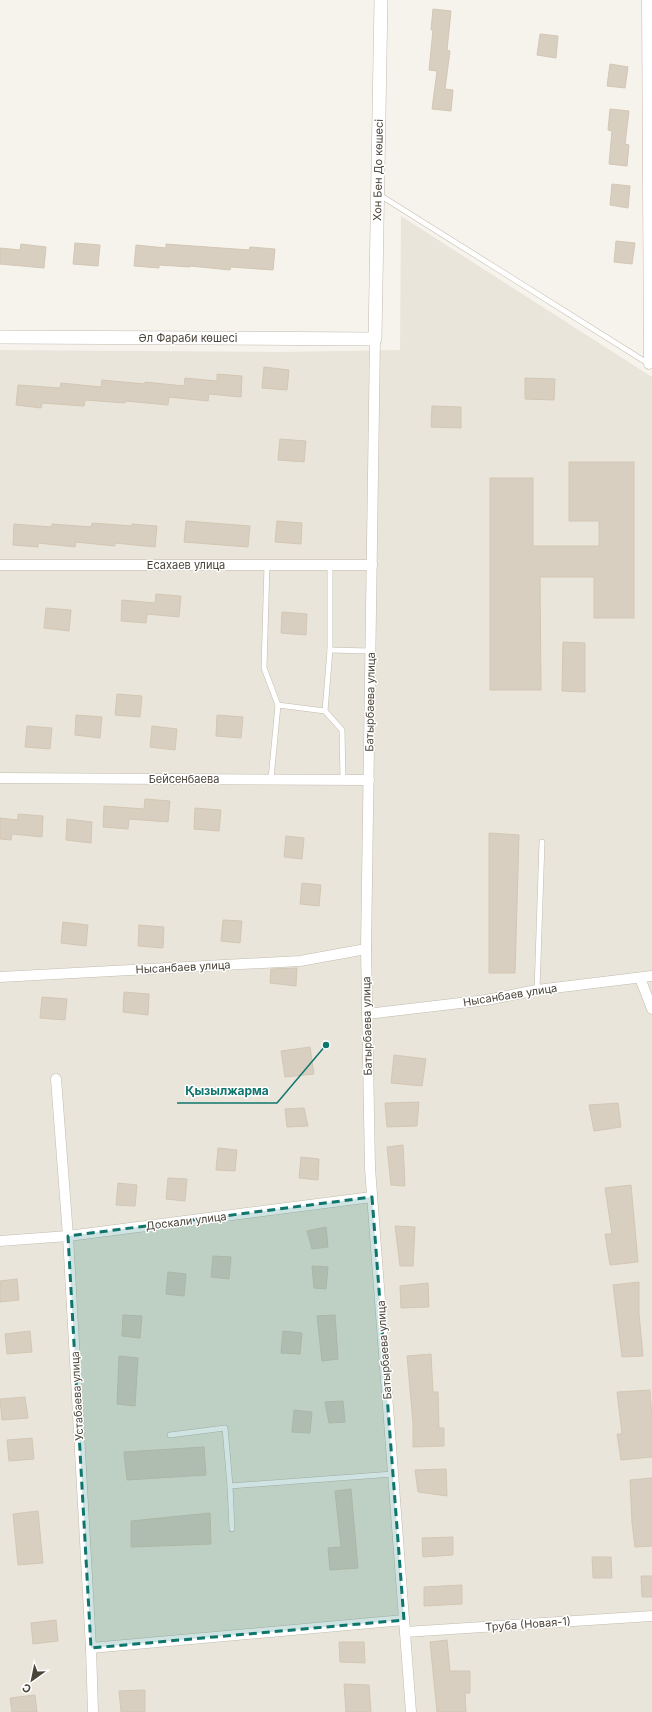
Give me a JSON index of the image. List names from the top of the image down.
{
  "streets": {
    "street": [
      "Хон Бен До көшесі",
      "Әл Фараби көшесі",
      "Есахаев улица",
      "Батырбаева улица",
      "Бейсенбаева",
      "Нысанбаев улица",
      "Доскали улица",
      "Устабаева улица",
      "Труба (Новая-1)"
    ]
  },
  "crossings": [
    ["Хон Бен До көшесі", "Әл Фараби көшесі"],
    ["Хон Бен До көшесі", "Батырбаева улица"],
    ["Әл Фараби көшесі", "Батырбаева улица"],
    ["Есахаев улица", "Батырбаева улица"],
    ["Батырбаева улица", "Бейсенбаева"],
    ["Батырбаева улица", "Нысанбаев улица"],
    ["Батырбаева улица", "Доскали улица"],
    ["Батырбаева улица", "Труба (Новая-1)"],
    ["Доскали улица", "Устабаева улица"]
  ],
  "places": ["Қызылжарма"],
  "north": "bottom left"
}
